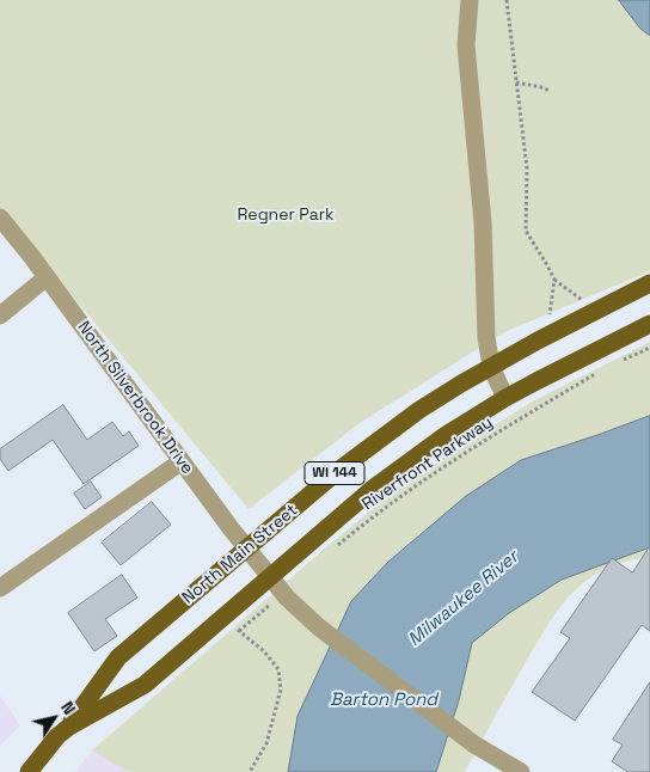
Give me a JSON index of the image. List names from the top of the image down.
{
  "streets": {
    "main road": ["WI 144", "North Main Street"],
    "street": ["North Silverbrook Drive"],
    "path": ["Riverfront Parkway"]
  },
  "crossings": [
    ["North Silverbrook Drive", "North Main Street"]
  ],
  "water": ["Milwaukee River", "Barton Pond"],
  "parks": ["Regner Park"],
  "north": "top right"
}
